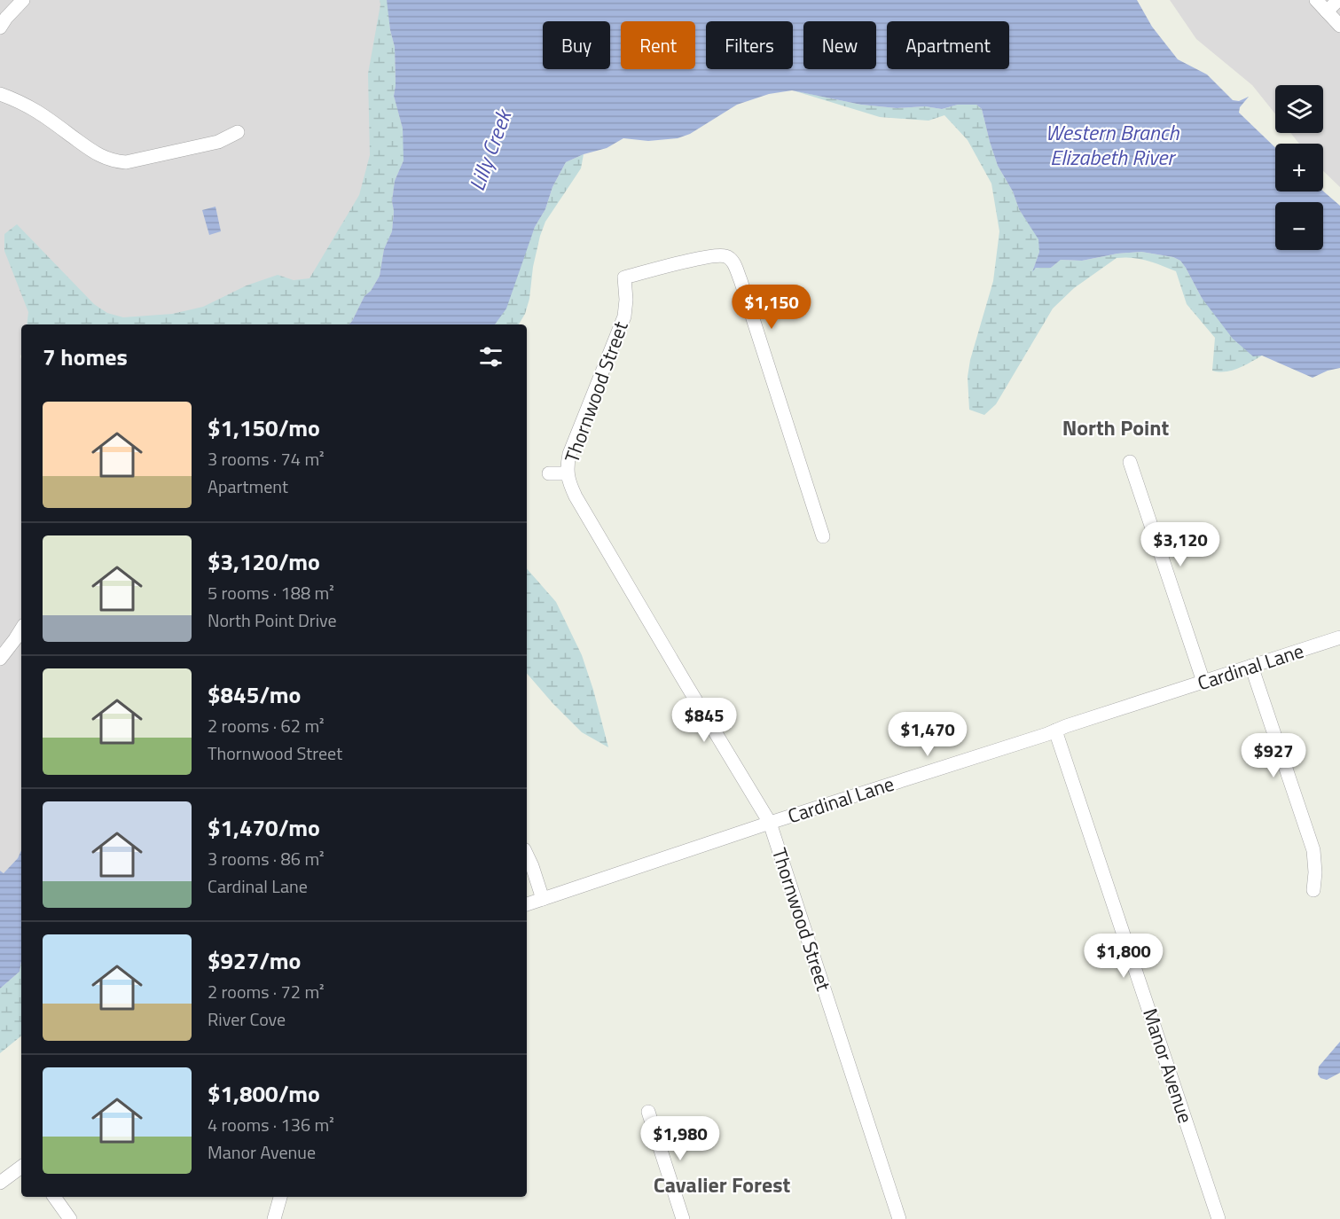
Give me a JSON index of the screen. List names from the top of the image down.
{
  "streets": {
    "street": ["Thornwood Street", "Cardinal Lane", "Manor Avenue"]
  },
  "crossings": [
    ["Thornwood Street", "Cardinal Lane"],
    ["Cardinal Lane", "Manor Avenue"]
  ],
  "districts": ["North Point", "Cavalier Forest"],
  "water": ["Western Branch Elizabeth River", "Lilly Creek"],
  "page": {
    "chip": [
      "Buy",
      "Rent",
      "Filters",
      "New",
      "Apartment"
    ],
    "map_buttons": ["+", "−"],
    "price": [
      "$1,150",
      "$3,120",
      "$845",
      "$1,470",
      "$927",
      "$1,800",
      "$1,980"
    ],
    "heading": "7 homes",
    "list": [
      {
        "name": "$1,150/mo",
        "note": "3 rooms · 74 m² · Apartment"
      },
      {
        "name": "$3,120/mo",
        "note": "5 rooms · 188 m² · North Point Drive"
      },
      {
        "name": "$845/mo",
        "note": "2 rooms · 62 m² · Thornwood Street"
      },
      {
        "name": "$1,470/mo",
        "note": "3 rooms · 86 m² · Cardinal Lane"
      },
      {
        "name": "$927/mo",
        "note": "2 rooms · 72 m² · River Cove"
      },
      {
        "name": "$1,800/mo",
        "note": "4 rooms · 136 m² · Manor Avenue"
      }
    ]
  }
}
